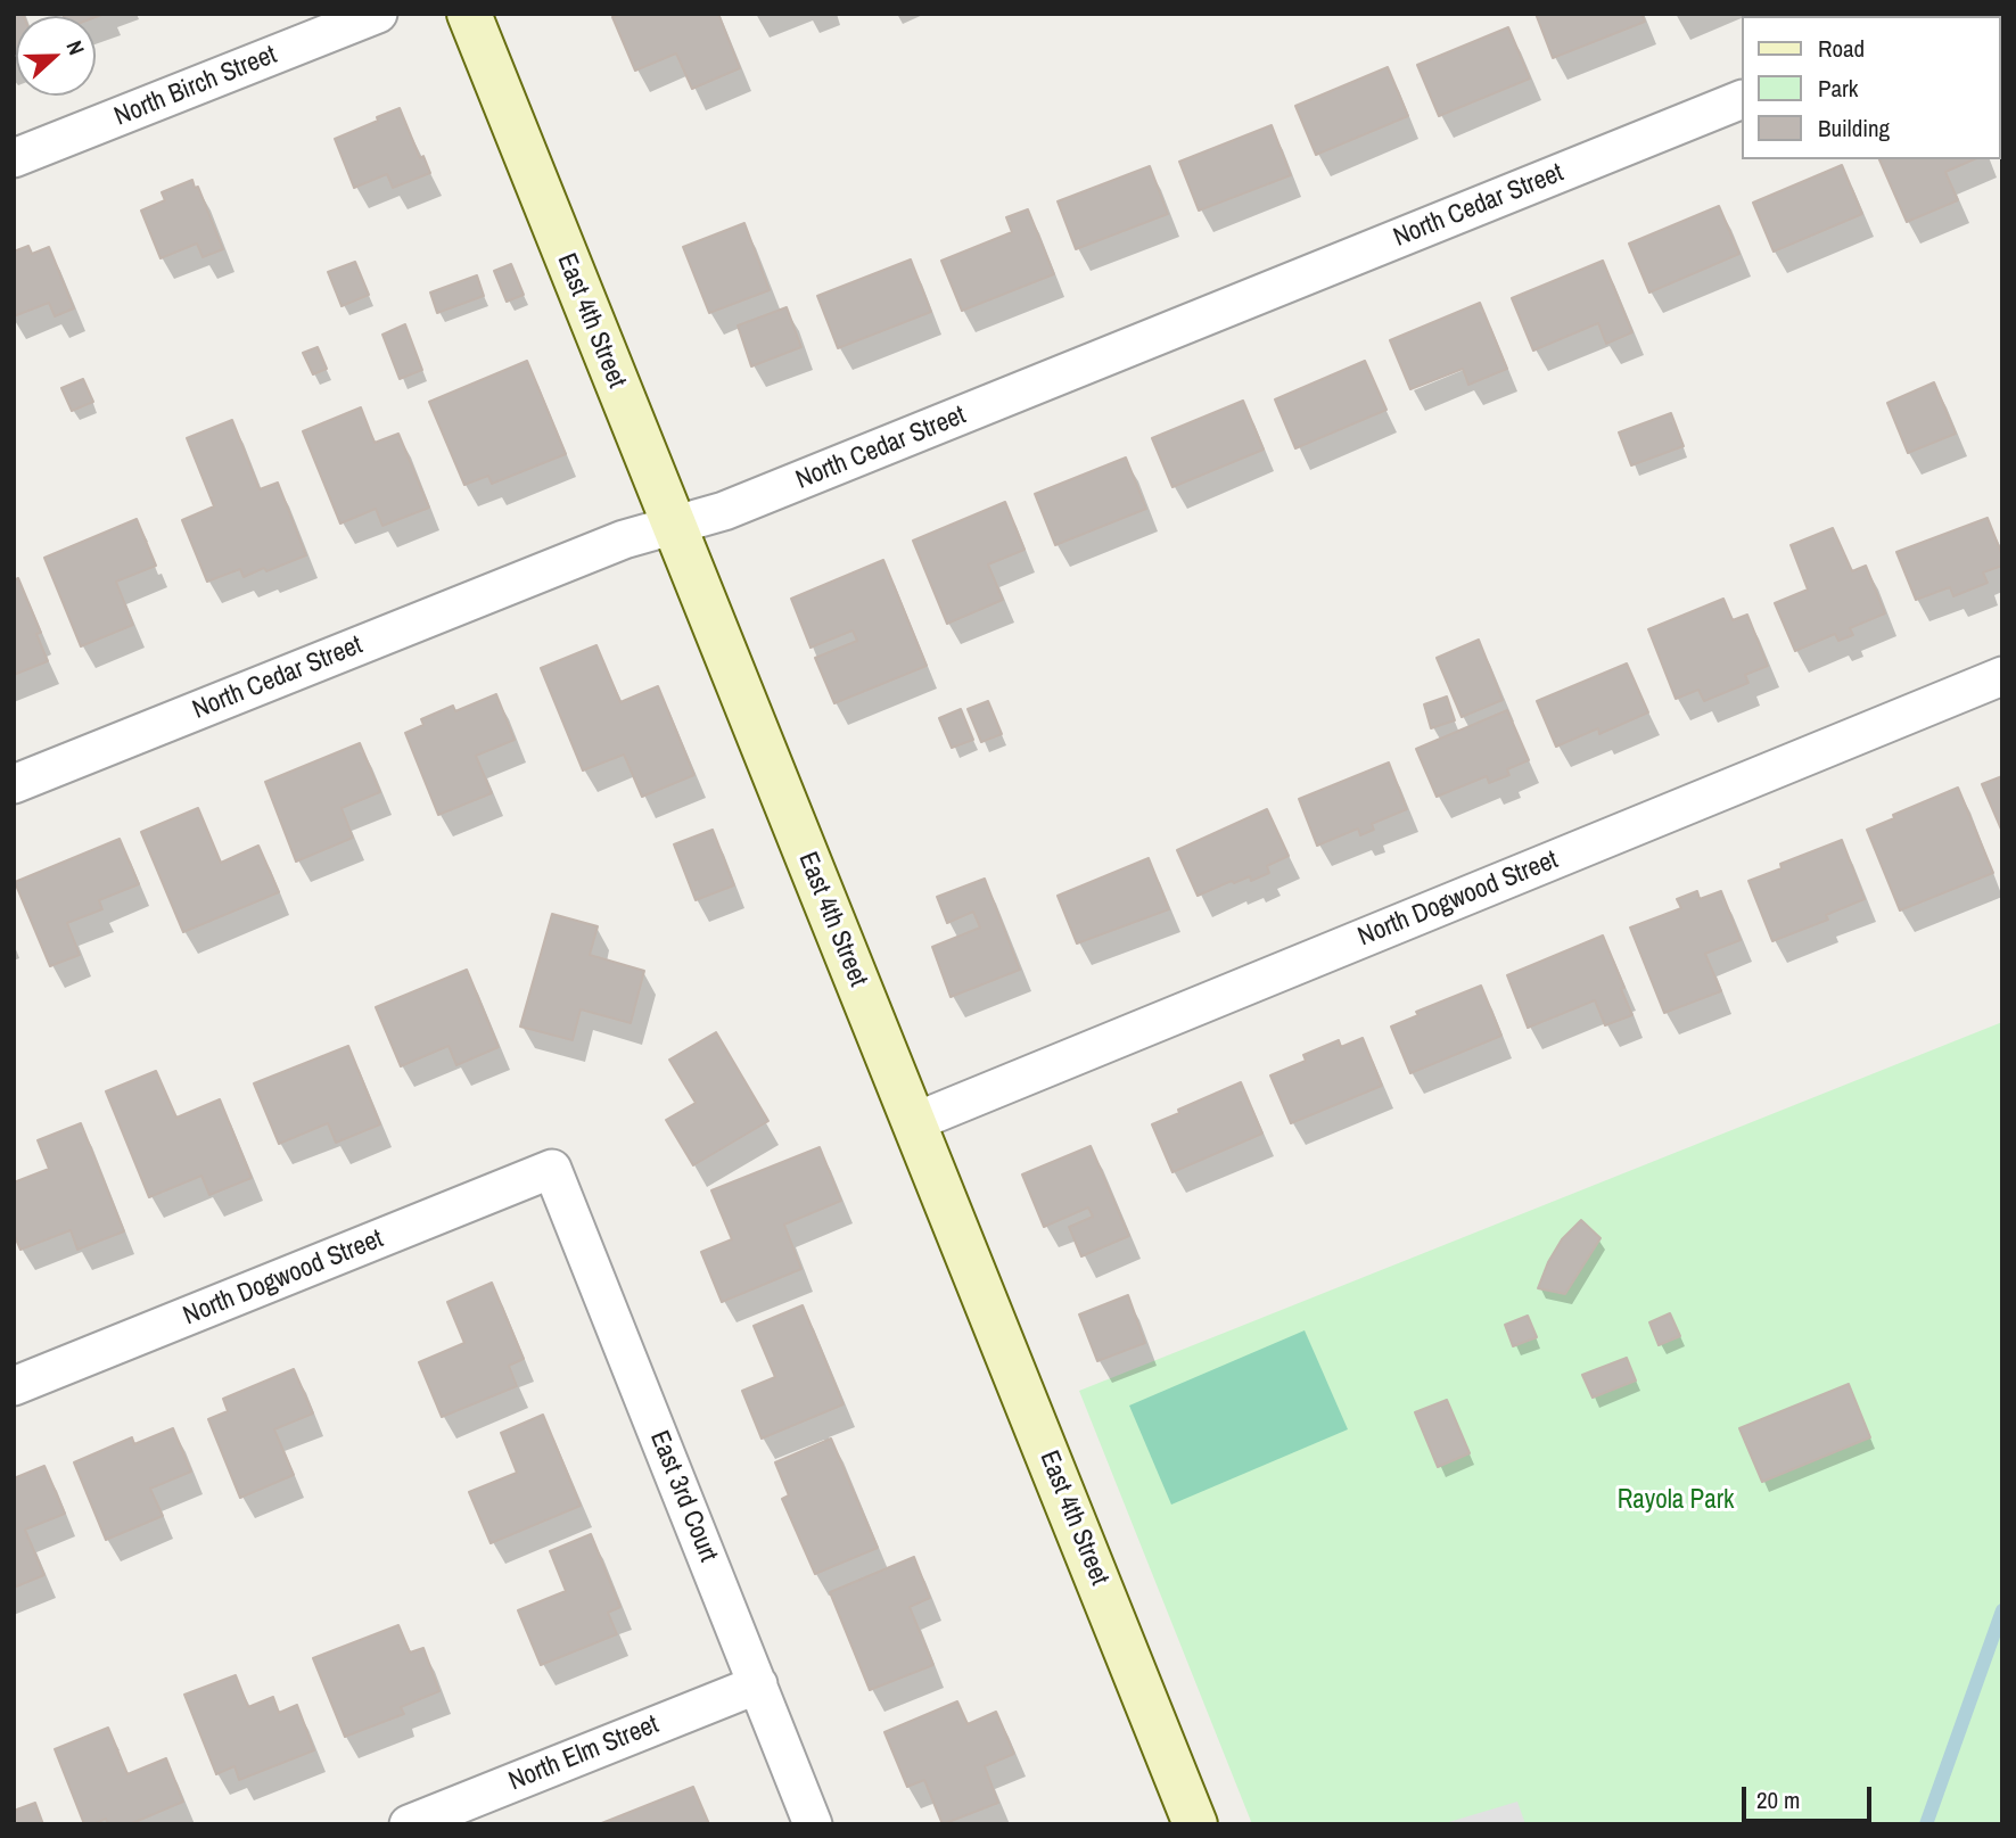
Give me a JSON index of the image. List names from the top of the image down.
{
  "streets": {
    "street": [
      "North Birch Street",
      "North Cedar Street",
      "East 4th Street",
      "North Dogwood Street",
      "East 3rd Court",
      "North Elm Street"
    ]
  },
  "crossings": [
    ["North Cedar Street", "East 4th Street"],
    ["East 4th Street", "North Dogwood Street"],
    ["North Dogwood Street", "East 3rd Court"],
    ["East 3rd Court", "North Elm Street"]
  ],
  "parks": ["Rayola Park"],
  "legend": ["Road", "Park", "Building"],
  "scale_bar": "20 m",
  "north": "right"
}
